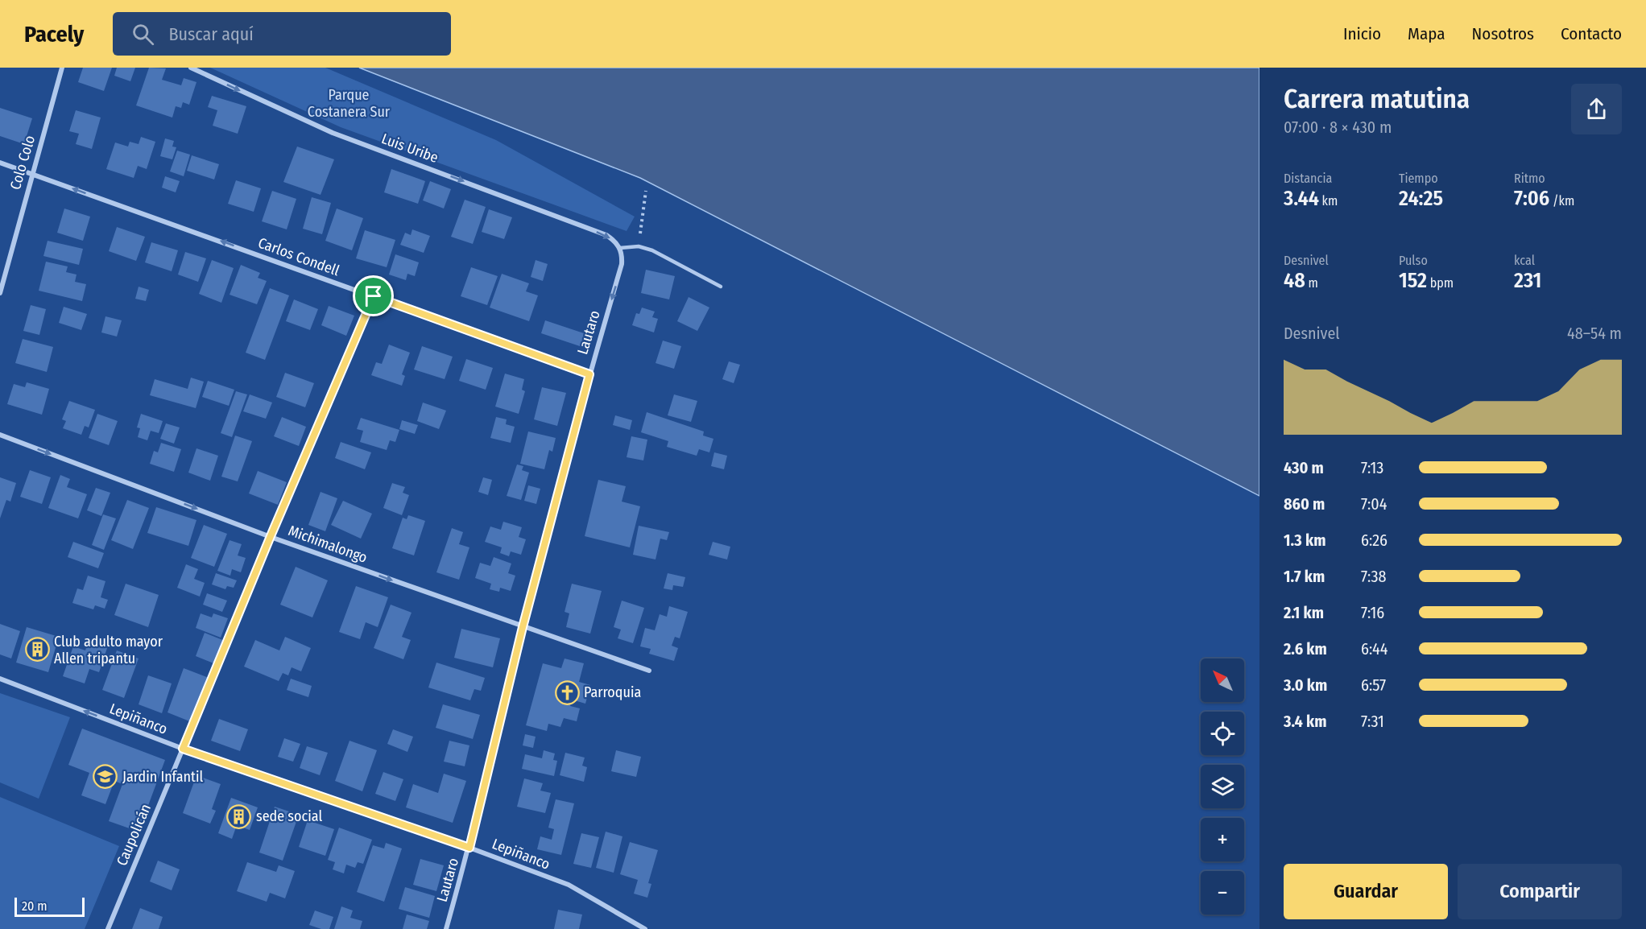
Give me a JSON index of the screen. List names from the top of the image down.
{
  "streets": {
    "street": [
      "Luis Uribe",
      "Colo Colo",
      "Carlos Condell",
      "Lautaro",
      "Michimalongo",
      "Lepiñanco",
      "Caupolicán"
    ]
  },
  "crossings": [
    ["Luis Uribe", "Lautaro"],
    ["Colo Colo", "Carlos Condell"],
    ["Carlos Condell", "Lautaro"],
    ["Carlos Condell", "Caupolicán"],
    ["Lautaro", "Michimalongo"],
    ["Lautaro", "Lepiñanco"],
    ["Michimalongo", "Caupolicán"],
    ["Lepiñanco", "Caupolicán"]
  ],
  "one_way": ["Luis Uribe", "Carlos Condell", "Michimalongo"],
  "parks": ["Parque Costanera Sur"],
  "places": {
    "building": ["Club adulto mayor Allen tripantu", "sede social"],
    "church": ["Parroquia"],
    "school or university": ["Jardin Infantil"]
  },
  "scale_bar": "20 m",
  "north": "top left",
  "page": {
    "header": "Pacely",
    "search": "Buscar aquí",
    "nav": [
      "Inicio",
      "Mapa",
      "Nosotros",
      "Contacto"
    ],
    "heading": ["Carrera matutina", "07:00 · 8 × 430 m"],
    "stats": [
      ["Distancia", "3.44 km"],
      ["Tiempo", "24:25"],
      ["Ritmo", "7:06 /km"],
      ["Desnivel", "48 m"],
      ["Pulso", "152 bpm"],
      ["kcal", "231"]
    ],
    "chart": ["Desnivel", "48–54 m"],
    "list": [
      {
        "name": "430 m",
        "note": "7:13"
      },
      {
        "name": "860 m",
        "note": "7:04"
      },
      {
        "name": "1.3 km",
        "note": "6:26"
      },
      {
        "name": "1.7 km",
        "note": "7:38"
      },
      {
        "name": "2.1 km",
        "note": "7:16"
      },
      {
        "name": "2.6 km",
        "note": "6:44"
      },
      {
        "name": "3.0 km",
        "note": "6:57"
      },
      {
        "name": "3.4 km",
        "note": "7:31"
      }
    ],
    "map_buttons": ["+", "−"],
    "buttons": ["Guardar", "Compartir"],
    "scale": "20 m"
  }
}
